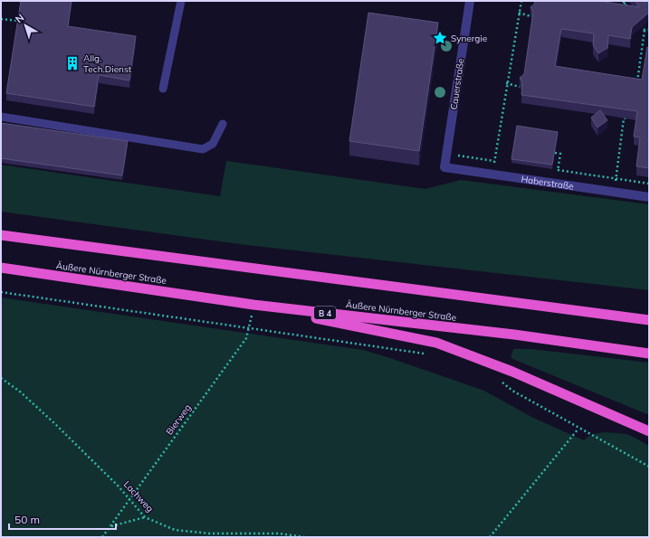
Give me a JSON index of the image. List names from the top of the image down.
{
  "streets": {
    "highway": ["Äußere Nürnberger Straße", "B 4"],
    "street": ["Cauerstraße", "Haberstraße"],
    "path": ["Bierweg", "Lachweg"]
  },
  "crossings": [
    ["Cauerstraße", "Haberstraße"],
    ["Äußere Nürnberger Straße", "Bierweg"],
    ["Bierweg", "Lachweg"]
  ],
  "places": {
    "place": ["Synergie"],
    "building": ["Allg. Tech.Dienst"]
  },
  "scale_bar": "50 m",
  "north": "top left"
}
